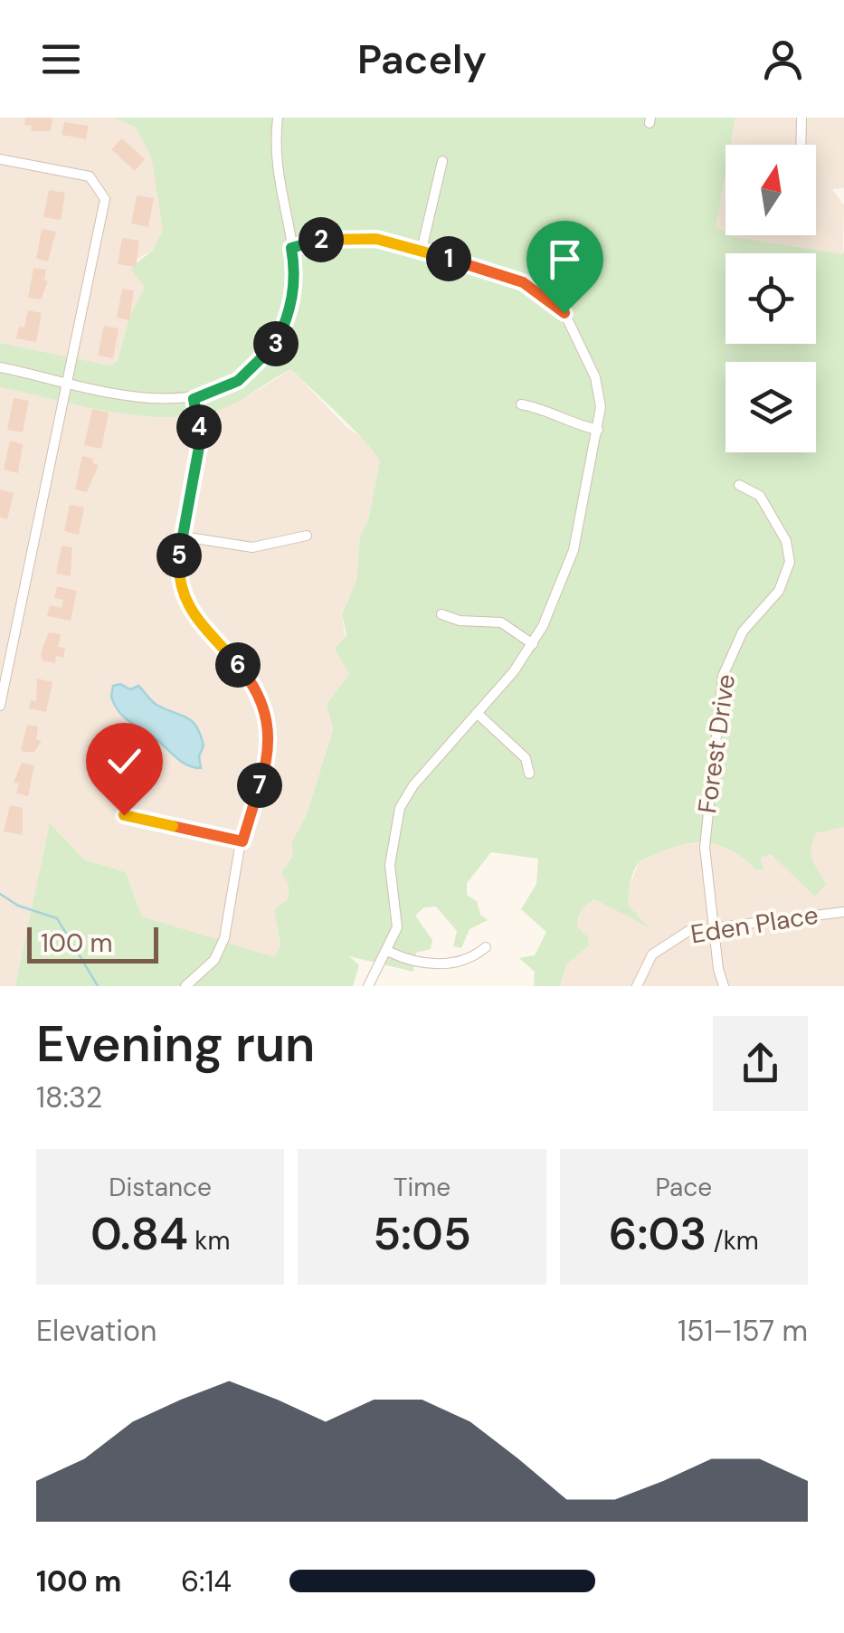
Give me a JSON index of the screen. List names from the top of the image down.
{
  "streets": {
    "street": ["Forest Drive", "Eden Place"]
  },
  "crossings": [
    ["Forest Drive", "Eden Place"]
  ],
  "scale_bar": "100 m",
  "north": "top",
  "page": {
    "header": "Pacely",
    "pins": [
      "2",
      "1",
      "3",
      "4",
      "5",
      "6",
      "7"
    ],
    "scale": "100 m",
    "heading": ["Evening run", "18:32"],
    "stats": [
      ["Distance", "0.84 km"],
      ["Time", "5:05"],
      ["Pace", "6:03 /km"]
    ],
    "chart": ["Elevation", "151–157 m"],
    "list": [
      {
        "name": "100 m",
        "note": "6:14"
      }
    ]
  }
}
